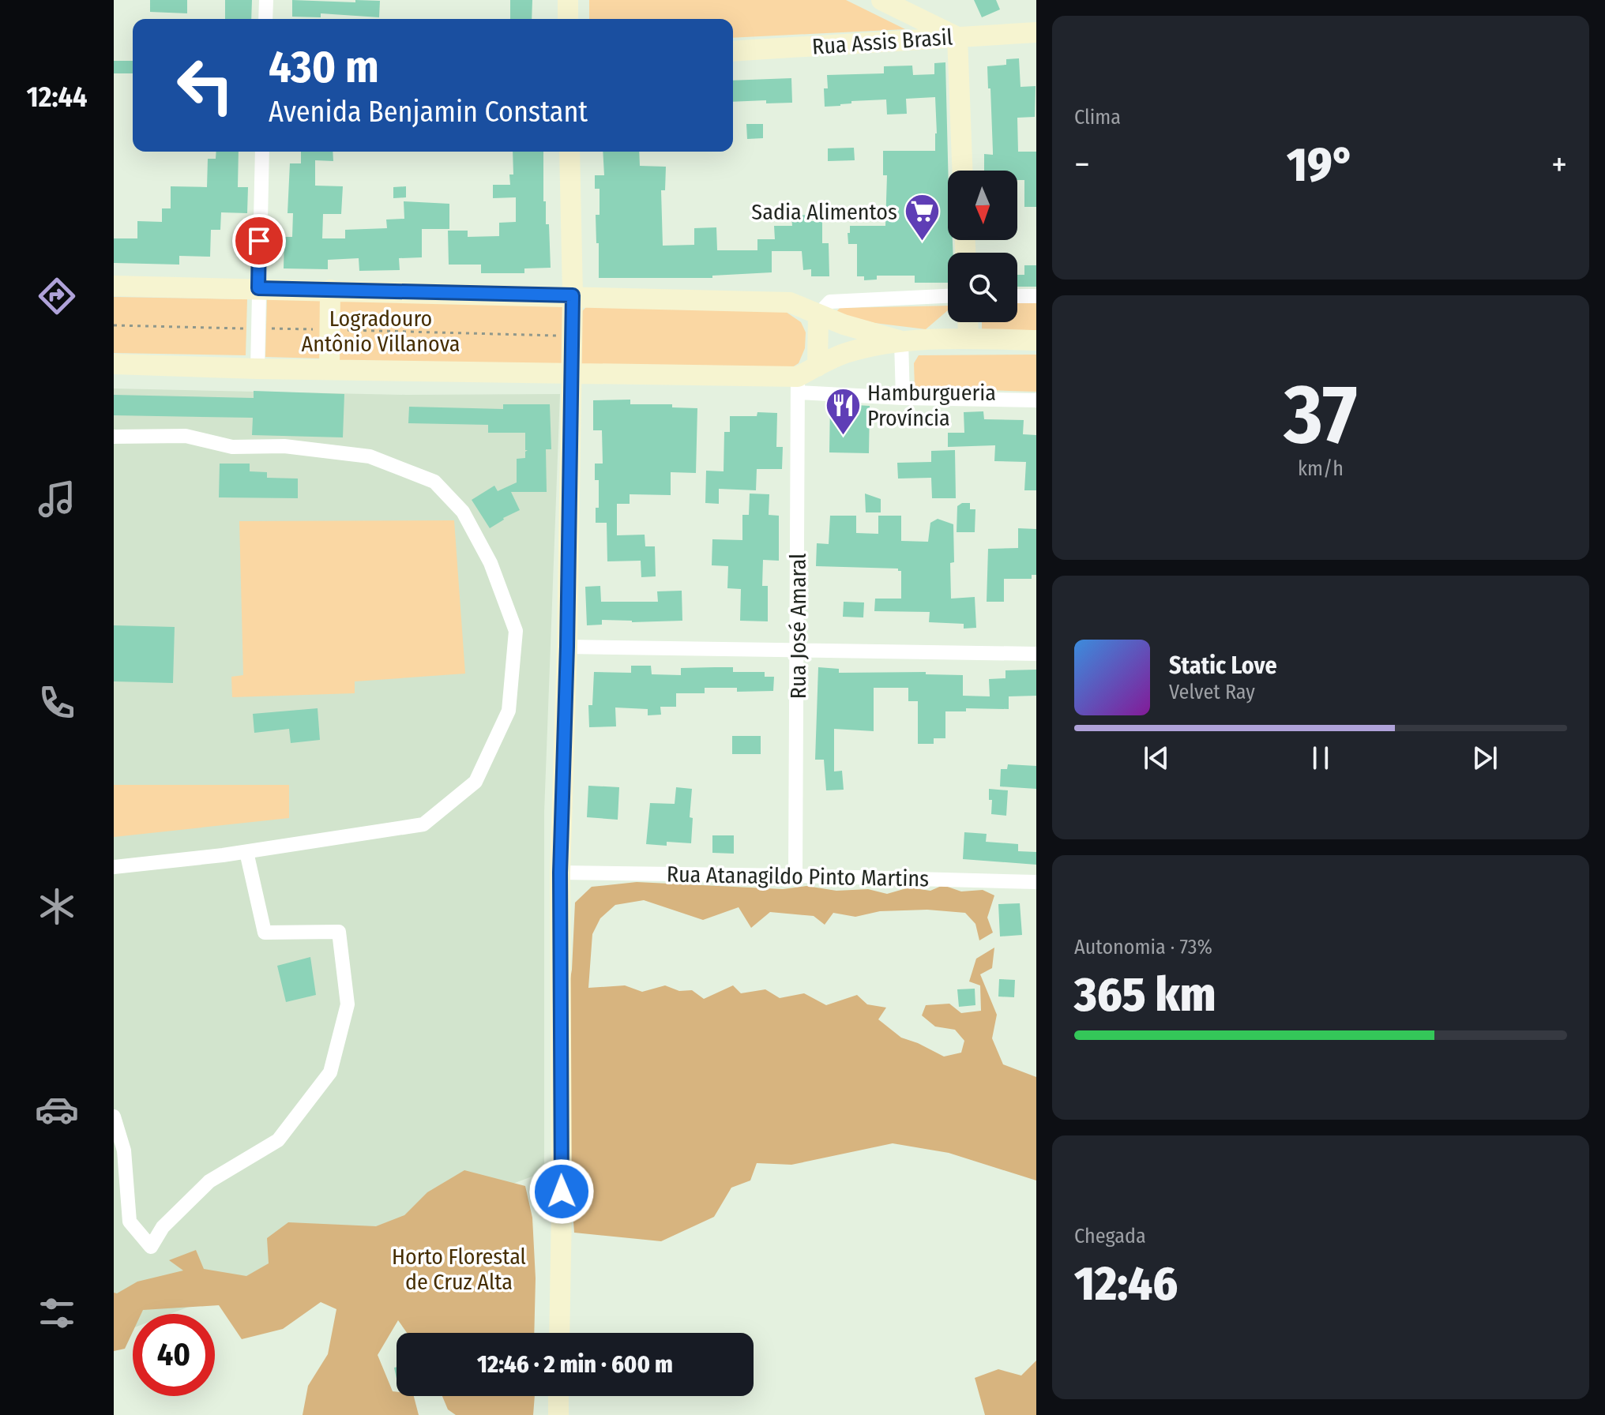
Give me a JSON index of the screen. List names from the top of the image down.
{
  "streets": {
    "main road": ["Rua Assis Brasil"],
    "street": ["Rua José Amaral", "Rua Atanagildo Pinto Martins"]
  },
  "crossings": [
    ["Rua José Amaral", "Rua Atanagildo Pinto Martins"]
  ],
  "parks": ["Logradouro Antônio Villanova", "Horto Florestal de Cruz Alta"],
  "places": {
    "supermarket": ["Sadia Alimentos"],
    "restaurant": ["Hamburgueria Província"]
  },
  "north": "bottom",
  "page": {
    "tabs": "12:44",
    "tile": [
      "Clima",
      ["37", "km/h"],
      ["Autonomia · 73%", "365 km"],
      ["Chegada", "12:46"]
    ],
    "turn": ["430 m", "Avenida Benjamin Constant"],
    "heat": ["−", "19°", "+"],
    "song": ["Static Love", "Velvet Ray"],
    "limit": "40",
    "trip": "12:46 · 2 min · 600 m"
  }
}
